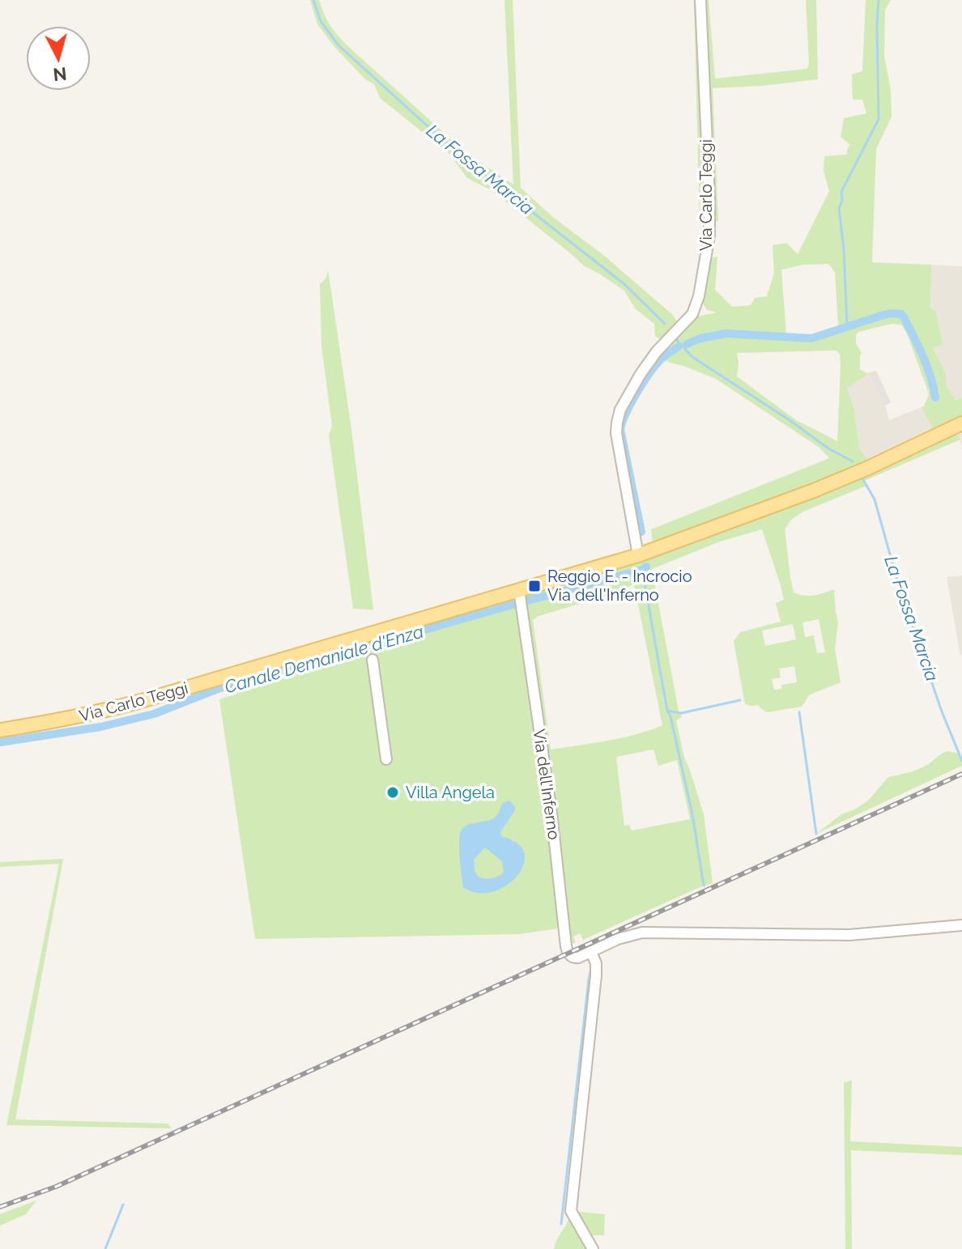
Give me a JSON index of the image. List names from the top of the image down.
{
  "streets": {
    "main road": ["Via Carlo Teggi"],
    "street": ["Via dell'Inferno"]
  },
  "crossings": [
    ["Via Carlo Teggi", "Via dell'Inferno"]
  ],
  "water": ["La Fossa Marcia", "Canale Demaniale d'Enza"],
  "places": {
    "transit": ["Reggio E. - Incrocio Via dell'Inferno"],
    "other": ["Villa Angela"]
  },
  "north": "bottom"
}
